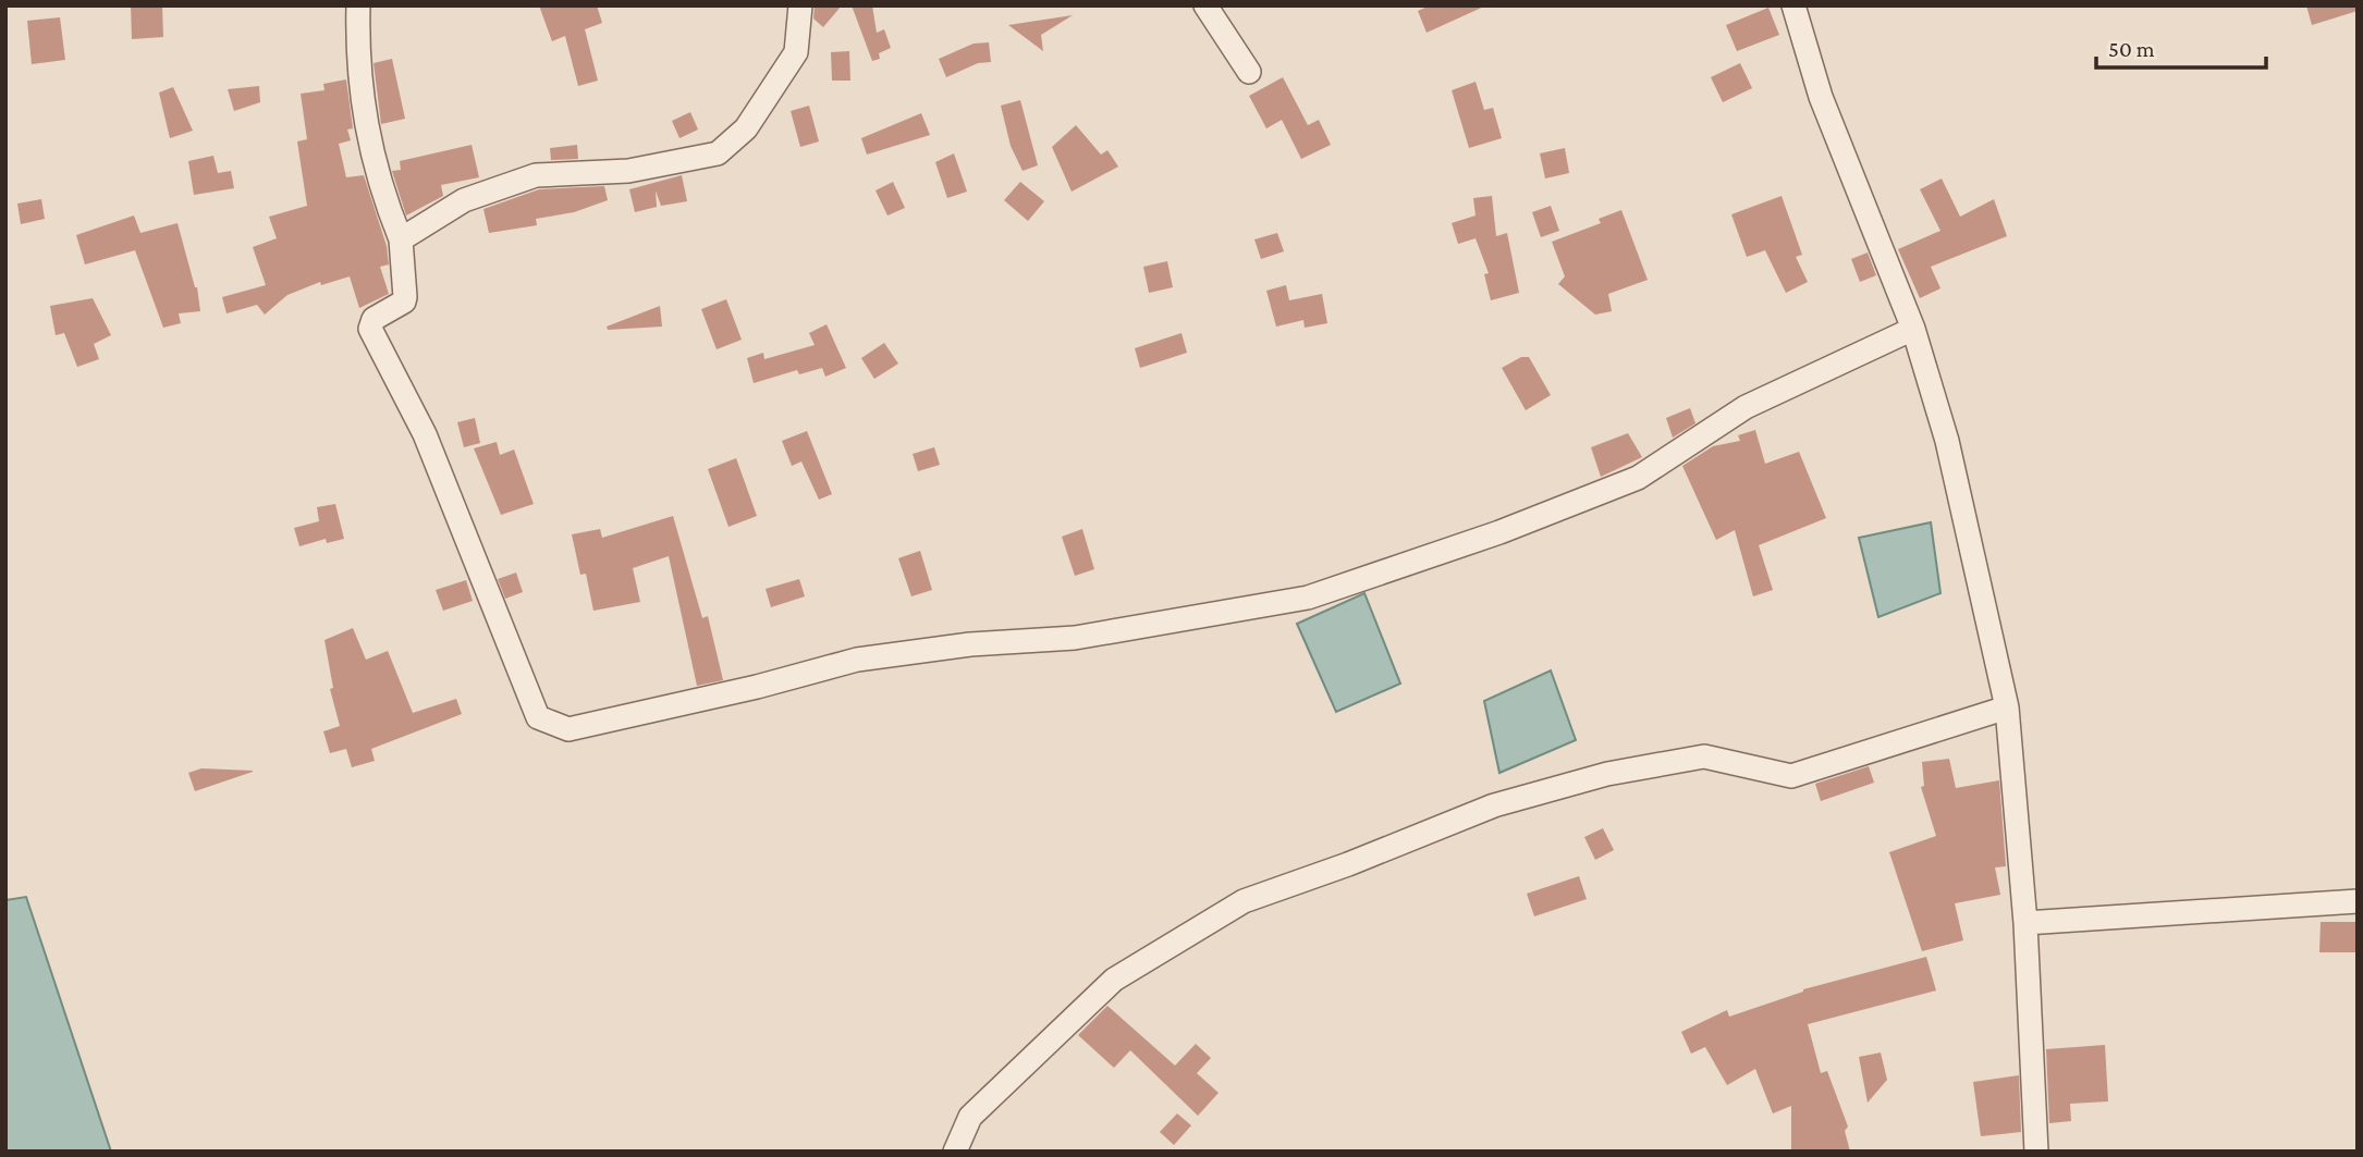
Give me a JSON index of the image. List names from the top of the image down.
{
  "scale_bar": "50 m"
}
